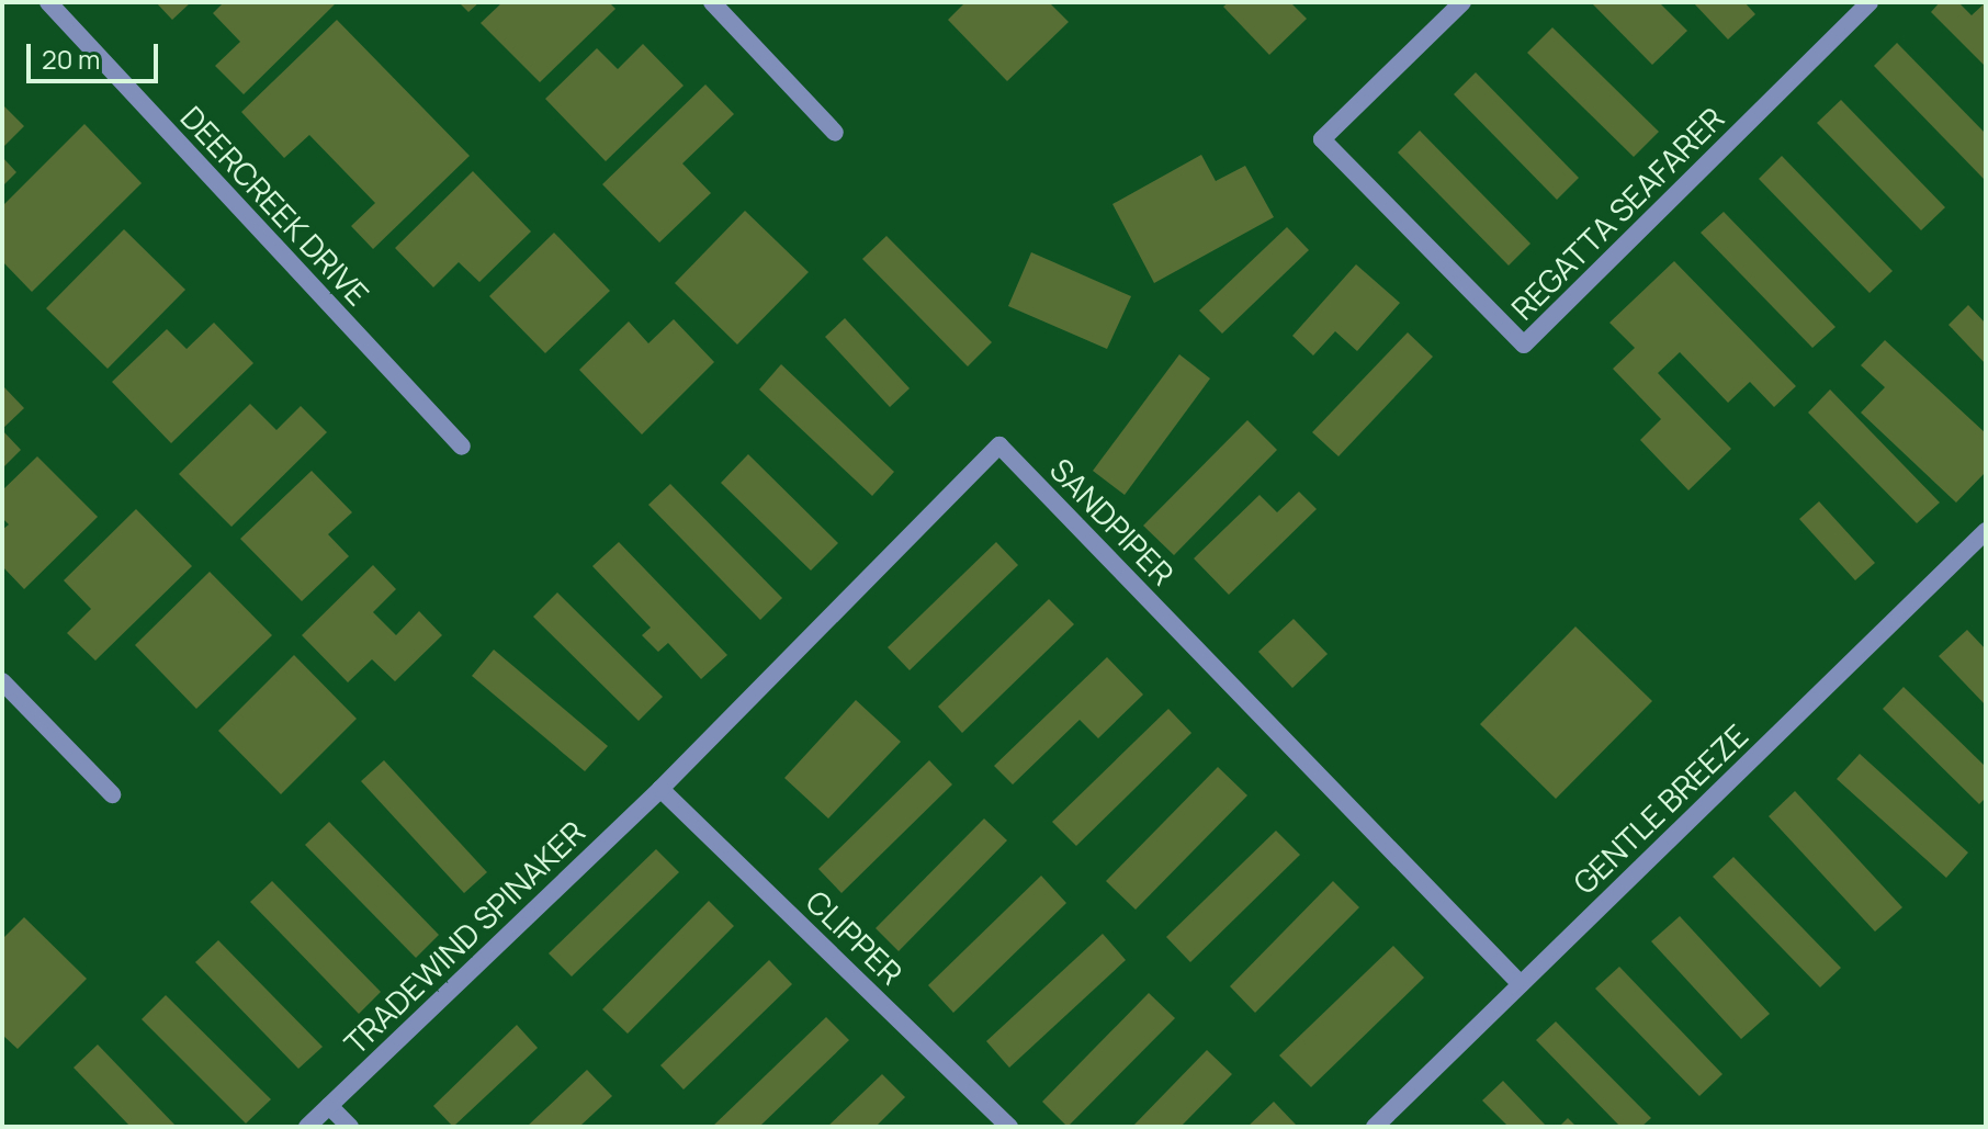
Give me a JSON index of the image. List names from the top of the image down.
{
  "streets": {
    "street": [
      "DEERCREEK DRIVE",
      "REGATTA SEAFARER",
      "SANDPIPER",
      "GENTLE BREEZE",
      "TRADEWIND SPINAKER",
      "CLIPPER"
    ]
  },
  "crossings": [
    ["SANDPIPER", "GENTLE BREEZE"],
    ["SANDPIPER", "TRADEWIND SPINAKER"],
    ["SANDPIPER", "CLIPPER"],
    ["TRADEWIND SPINAKER", "CLIPPER"]
  ],
  "scale_bar": "20 m"
}
